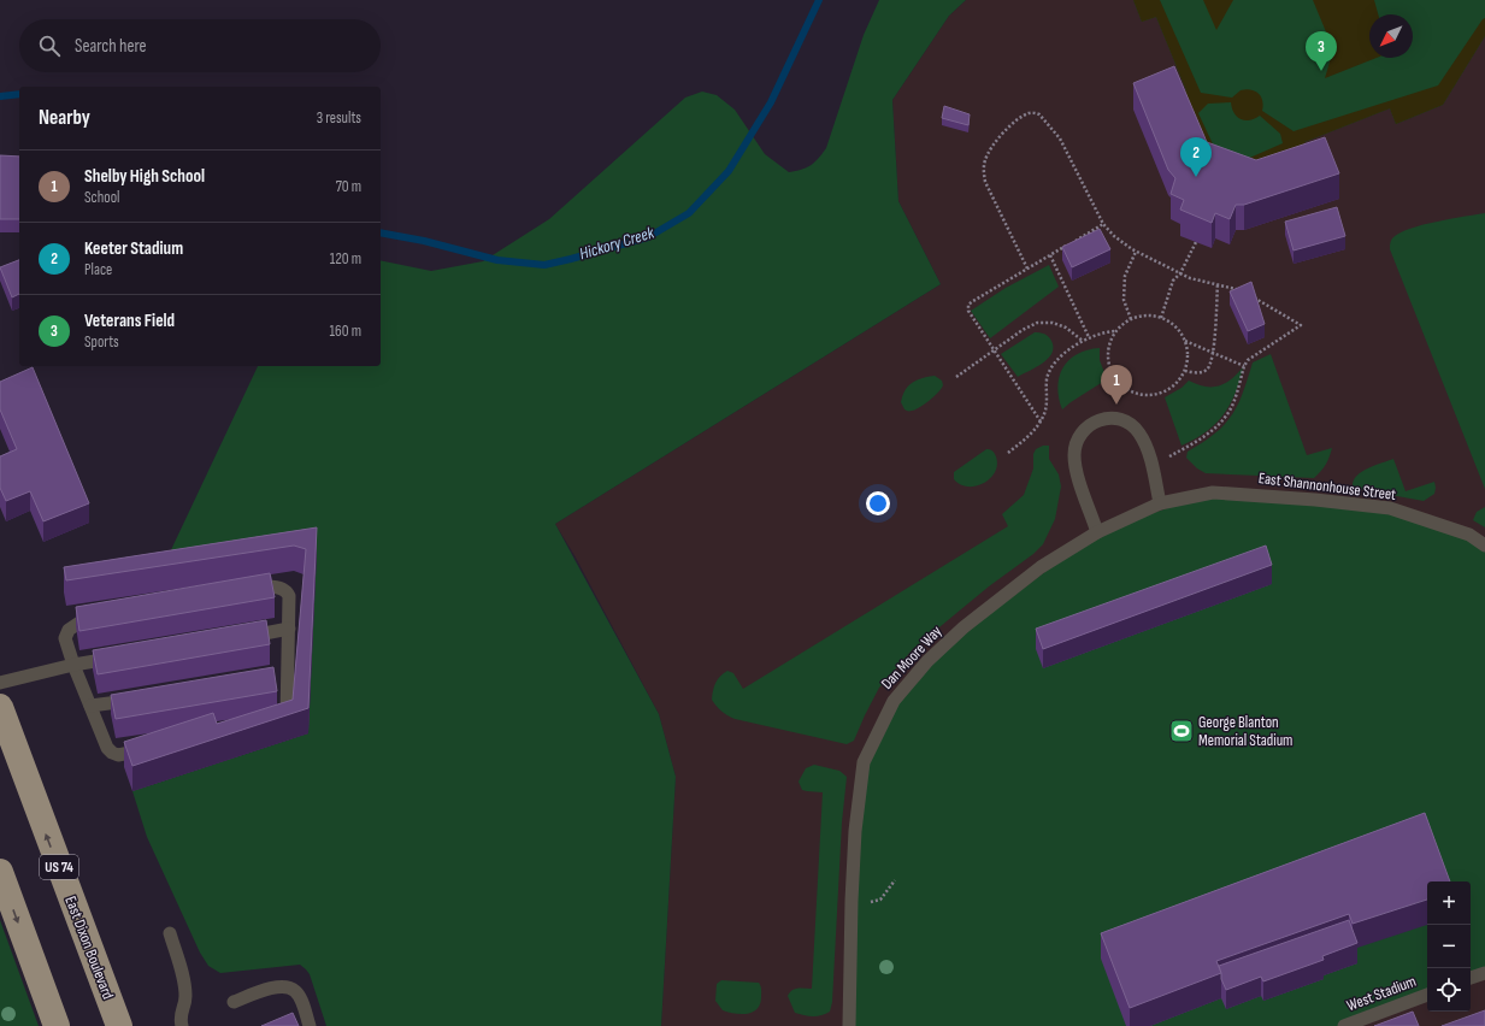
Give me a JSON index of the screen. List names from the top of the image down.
{
  "streets": {
    "highway": ["US 74", "East Dixon Boulevard"],
    "lane": ["East Shannonhouse Street", "Dan Moore Way", "West Stadium"]
  },
  "crossings": [
    ["East Shannonhouse Street", "Dan Moore Way"]
  ],
  "water": ["Hickory Creek"],
  "places": {
    "sports": ["George Blanton Memorial Stadium"]
  },
  "north": "bottom left",
  "page": {
    "search": "Search here",
    "pins": ["3", "2", "1"],
    "heading": ["Nearby", "3 results"],
    "list": [
      {
        "mark": "1",
        "name": "Shelby High School",
        "note": "School",
        "value": "70 m"
      },
      {
        "mark": "2",
        "name": "Keeter Stadium",
        "note": "Place",
        "value": "120 m"
      },
      {
        "mark": "3",
        "name": "Veterans Field",
        "note": "Sports",
        "value": "160 m"
      }
    ],
    "map_buttons": ["+", "−"]
  }
}
